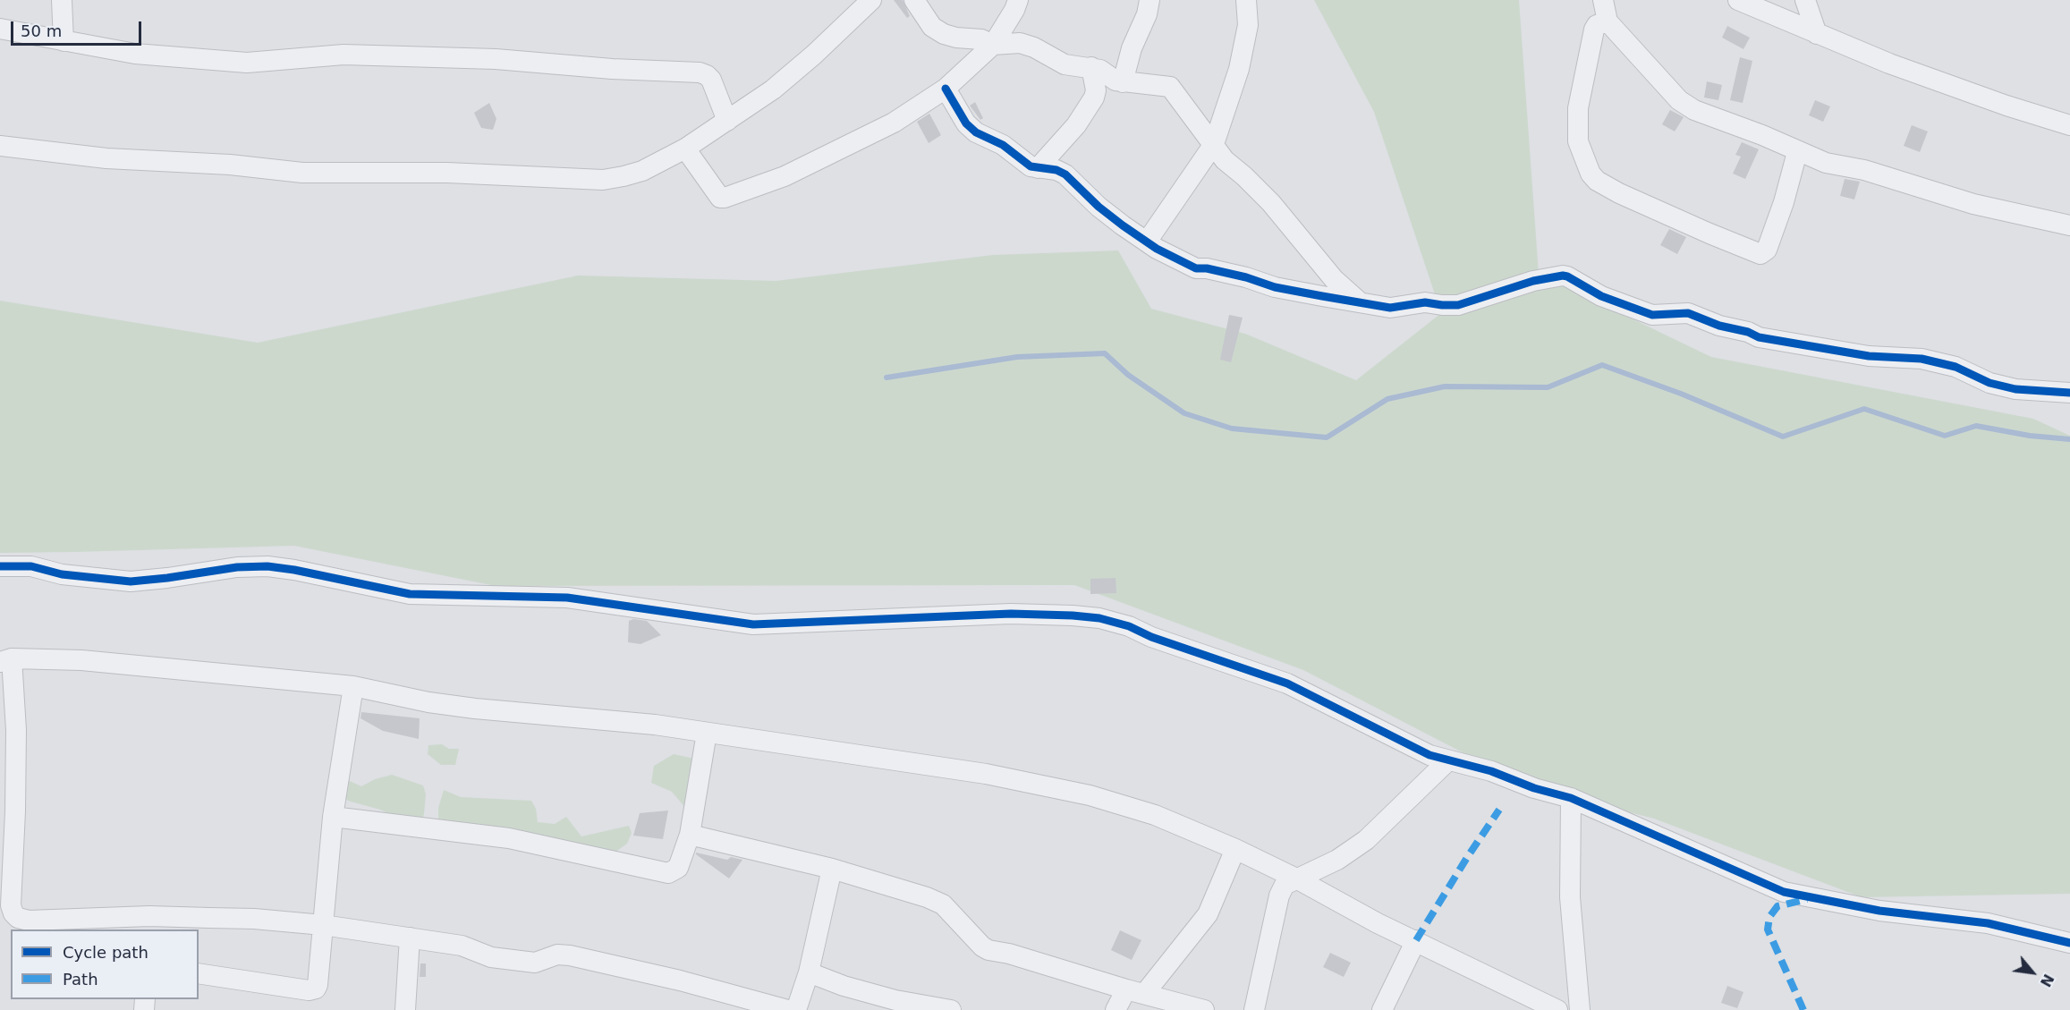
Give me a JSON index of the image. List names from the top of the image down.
{
  "legend": ["Cycle path", "Path"],
  "scale_bar": "50 m",
  "north": "bottom right"
}
